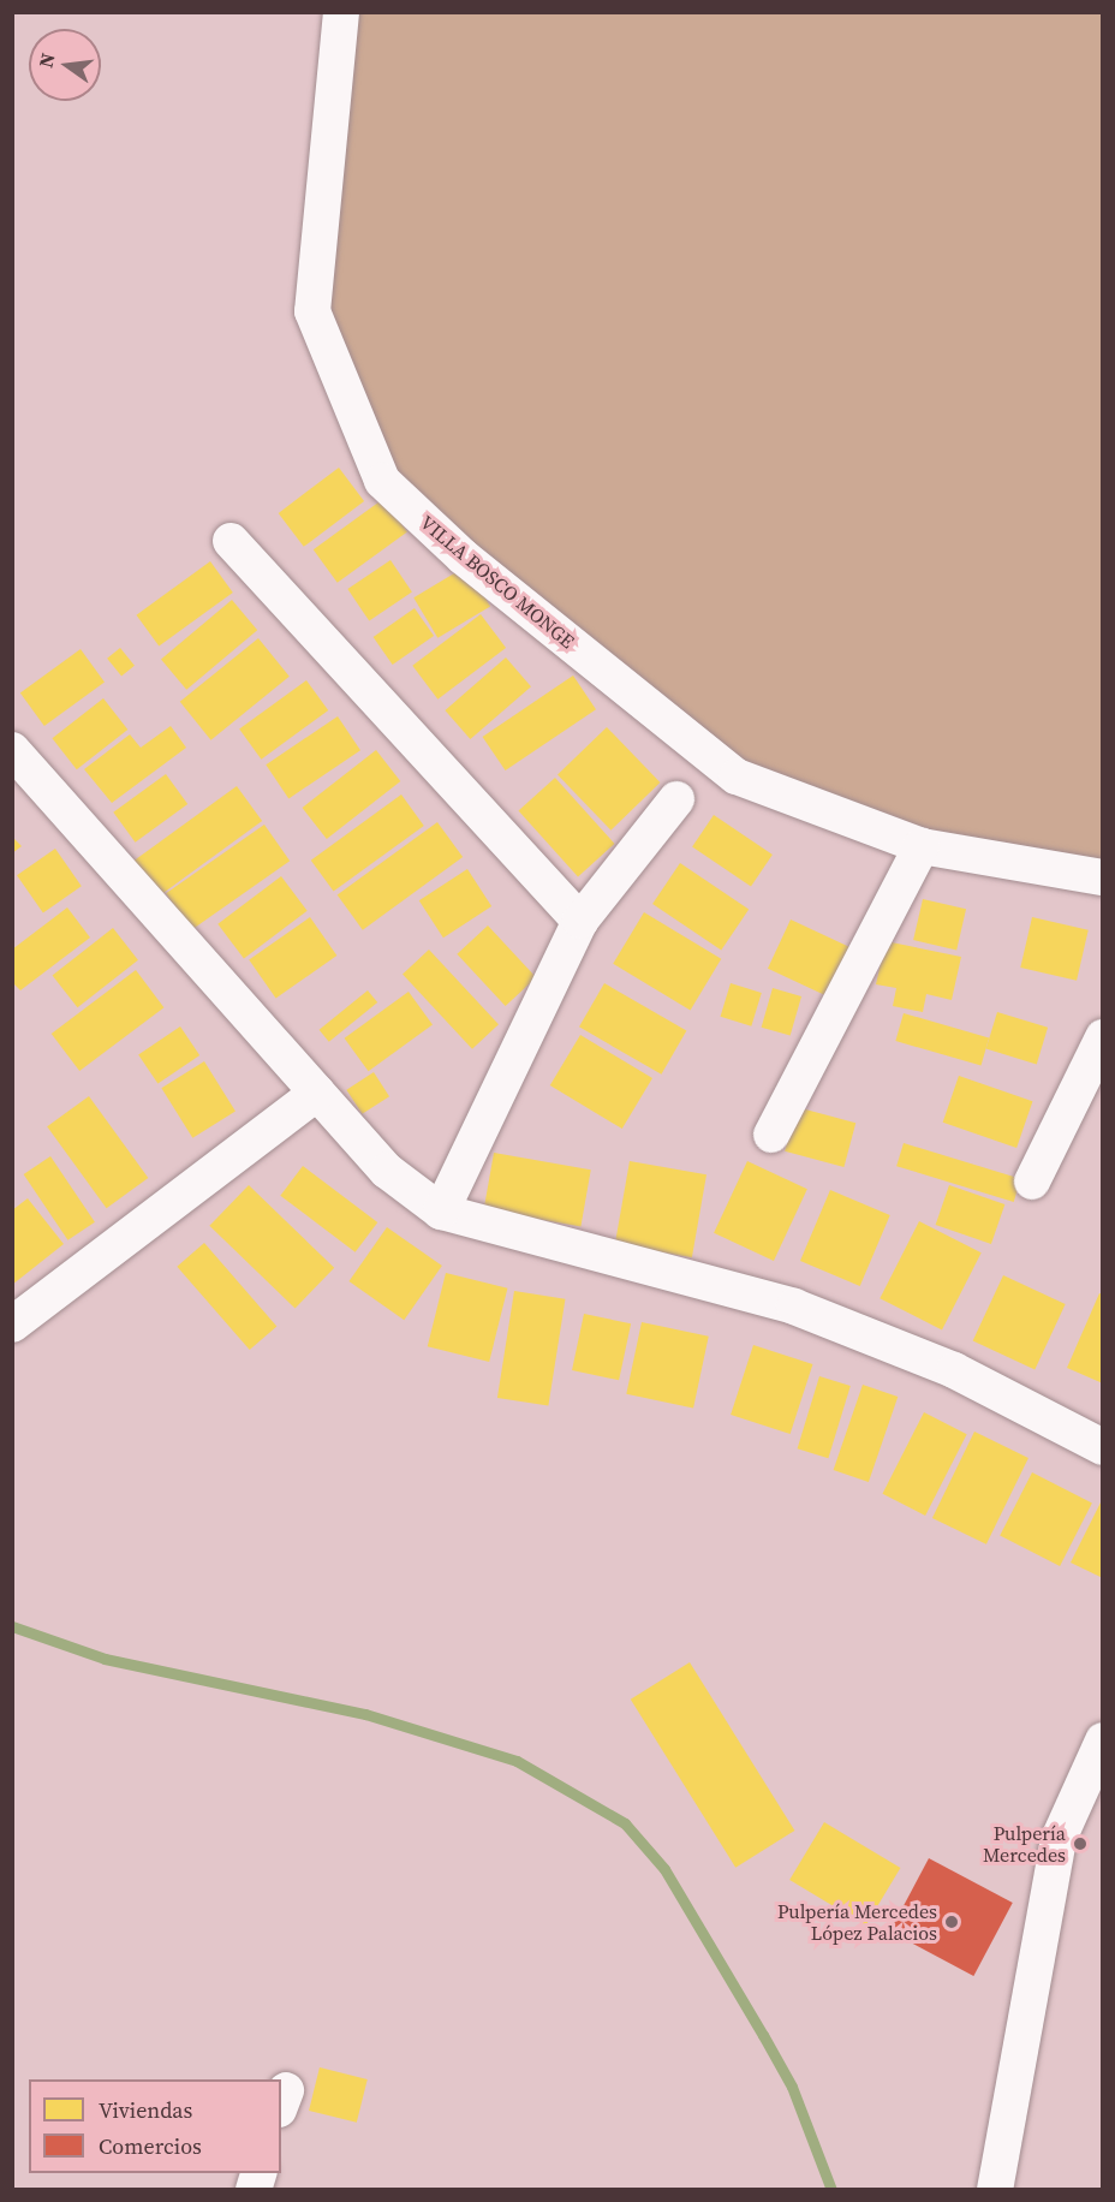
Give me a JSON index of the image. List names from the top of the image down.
{
  "streets": {
    "street": ["VILLA BOSCO MONGE"]
  },
  "places": ["Pulpería Mercedes", "Pulpería Mercedes López Palacios"],
  "legend": ["Viviendas", "Comercios"],
  "north": "left"
}
